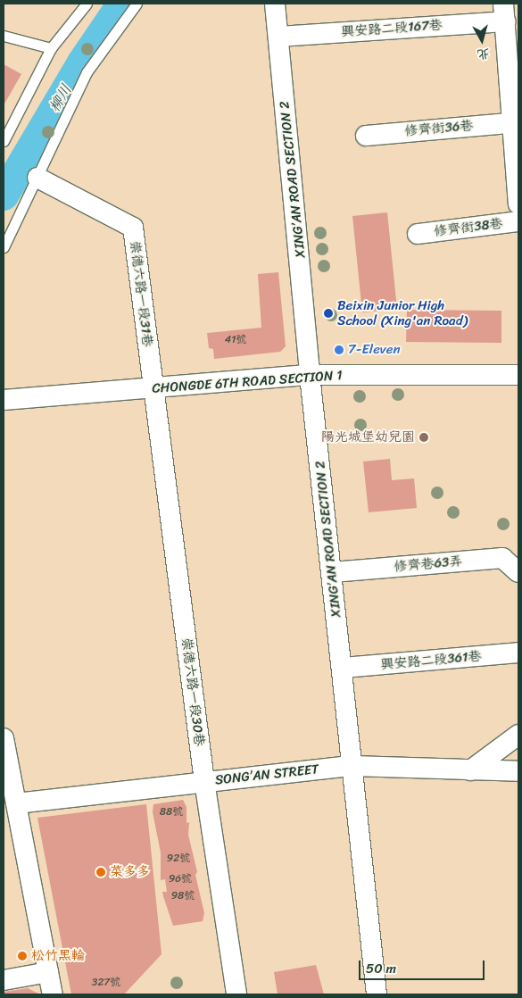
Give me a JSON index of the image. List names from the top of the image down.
{
  "streets": {
    "street": [
      "興安路二段167巷",
      "修齊街36巷",
      "XING’AN ROAD SECTION 2",
      "修齊街38巷",
      "崇德六路一段31巷",
      "CHONGDE 6TH ROAD SECTION 1",
      "修齊巷63弄",
      "興安路二段361巷",
      "崇德六路一段30巷",
      "SONG’AN STREET"
    ]
  },
  "crossings": [
    ["興安路二段167巷", "XING’AN ROAD SECTION 2"],
    ["XING’AN ROAD SECTION 2", "CHONGDE 6TH ROAD SECTION 1"],
    ["XING’AN ROAD SECTION 2", "修齊巷63弄"],
    ["XING’AN ROAD SECTION 2", "興安路二段361巷"],
    ["XING’AN ROAD SECTION 2", "SONG’AN STREET"],
    ["崇德六路一段31巷", "CHONGDE 6TH ROAD SECTION 1"],
    ["崇德六路一段31巷", "崇德六路一段30巷"],
    ["CHONGDE 6TH ROAD SECTION 1", "崇德六路一段30巷"],
    ["崇德六路一段30巷", "SONG’AN STREET"]
  ],
  "water": ["柳川"],
  "places": [
    "Beixin Junior High School (Xing'an Road)",
    "7-Eleven",
    "陽光城堡幼兒園",
    "菜多多",
    "松竹黑輪"
  ],
  "house_numbers": [
    "41號",
    "88號",
    "92號",
    "96號",
    "98號",
    "327號"
  ],
  "scale_bar": "50 m",
  "north": "bottom"
}
